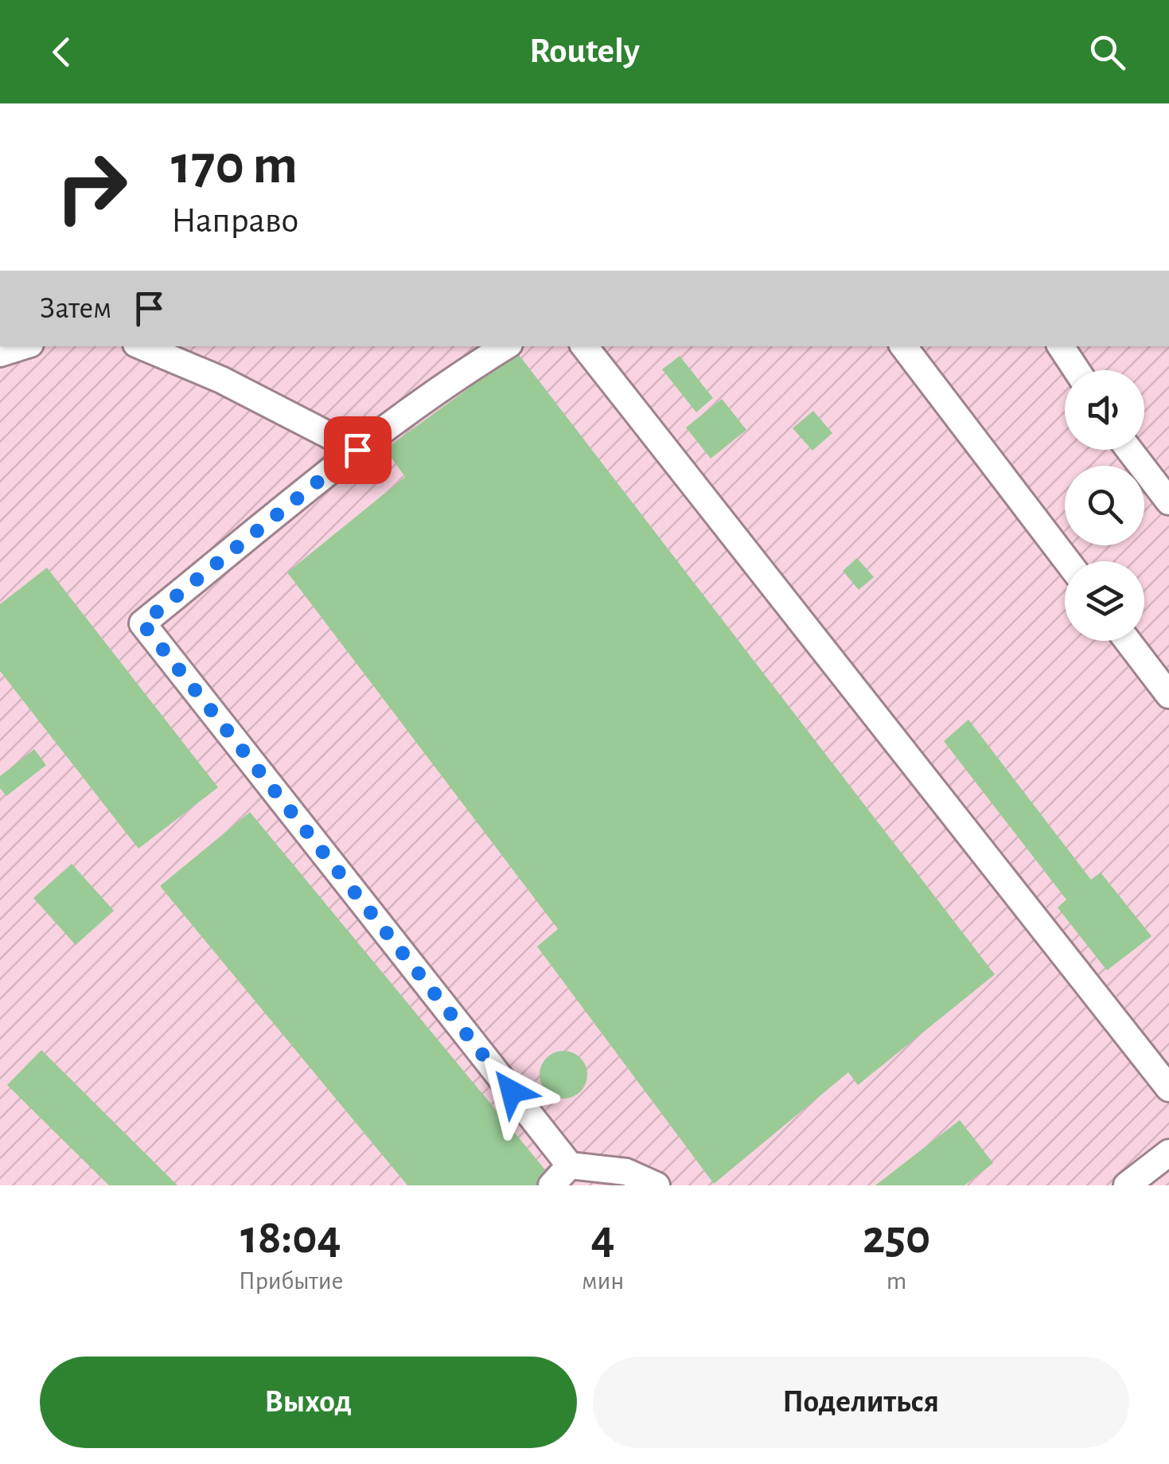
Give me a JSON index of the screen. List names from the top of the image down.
{
  "page": {
    "header": "Routely",
    "turn": ["170 m", "Направо"],
    "then": "Затем",
    "eta": [
      "18:04",
      "Прибытие",
      "4",
      "мин",
      "250",
      "m"
    ],
    "buttons": ["Выход", "Поделиться"]
  }
}
